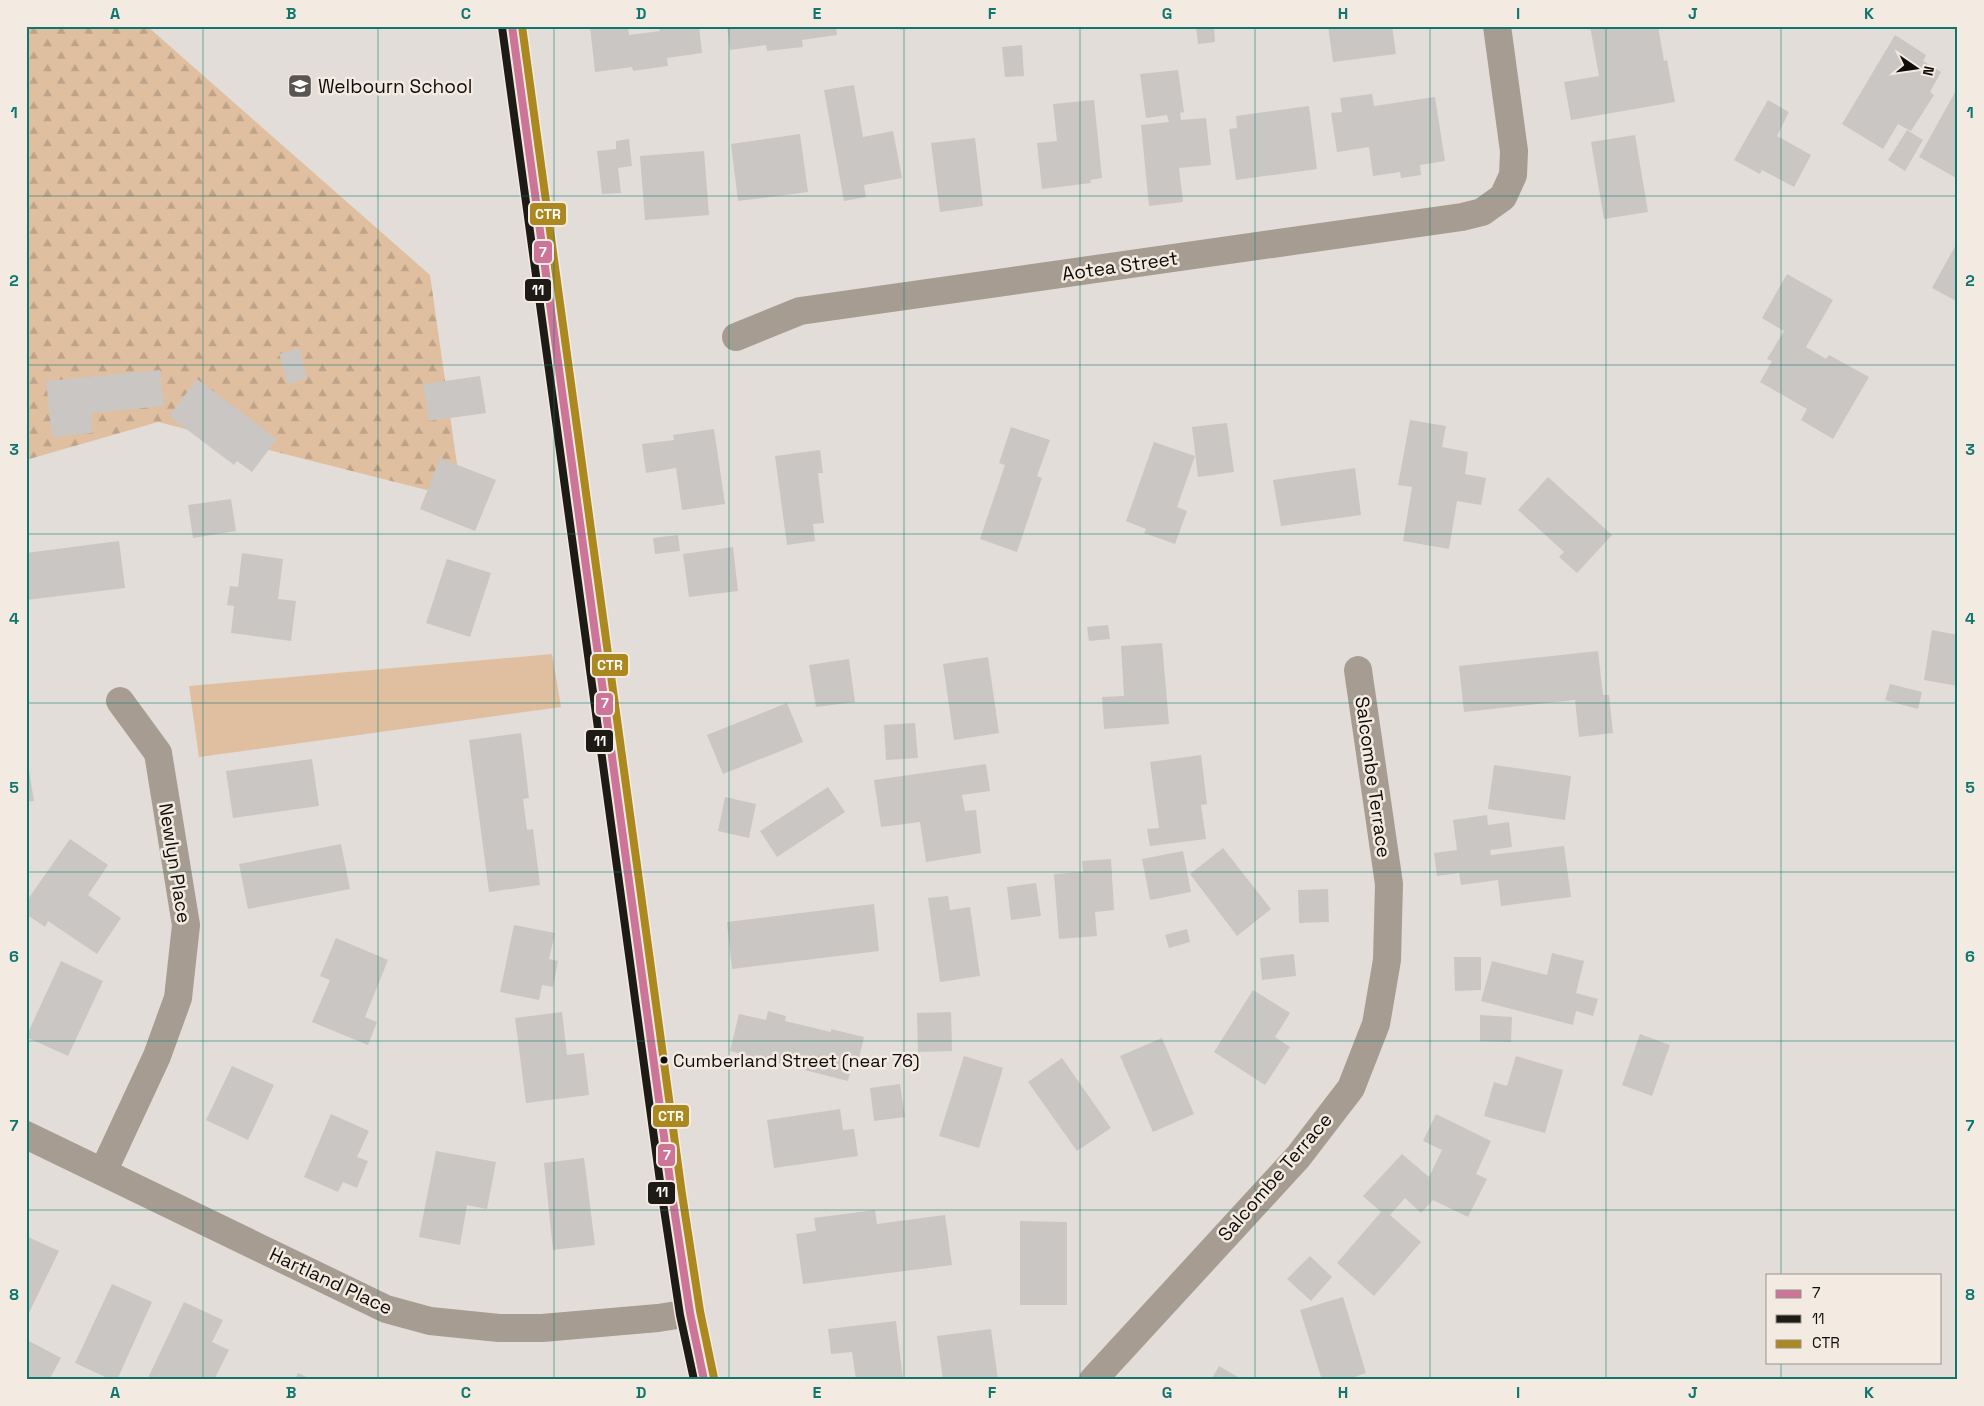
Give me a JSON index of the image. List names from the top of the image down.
{
  "streets": {
    "street": [
      "Aotea Street",
      "Salcombe Terrace",
      "Newlyn Place",
      "Hartland Place"
    ]
  },
  "crossings": [
    ["Newlyn Place", "Hartland Place"]
  ],
  "places": {
    "school or university": ["Welbourn School"],
    "other": ["Cumberland Street (near 76)"]
  },
  "lines": ["transit line 7", "transit line CTR", "transit line 11"],
  "legend": ["7", "11", "CTR"],
  "north": "right",
  "grid": {
    "columns": [
      "A",
      "B",
      "C",
      "D",
      "E",
      "F",
      "G",
      "H",
      "I",
      "J",
      "K"
    ],
    "rows": [
      "1",
      "2",
      "3",
      "4",
      "5",
      "6",
      "7",
      "8"
    ]
  }
}
